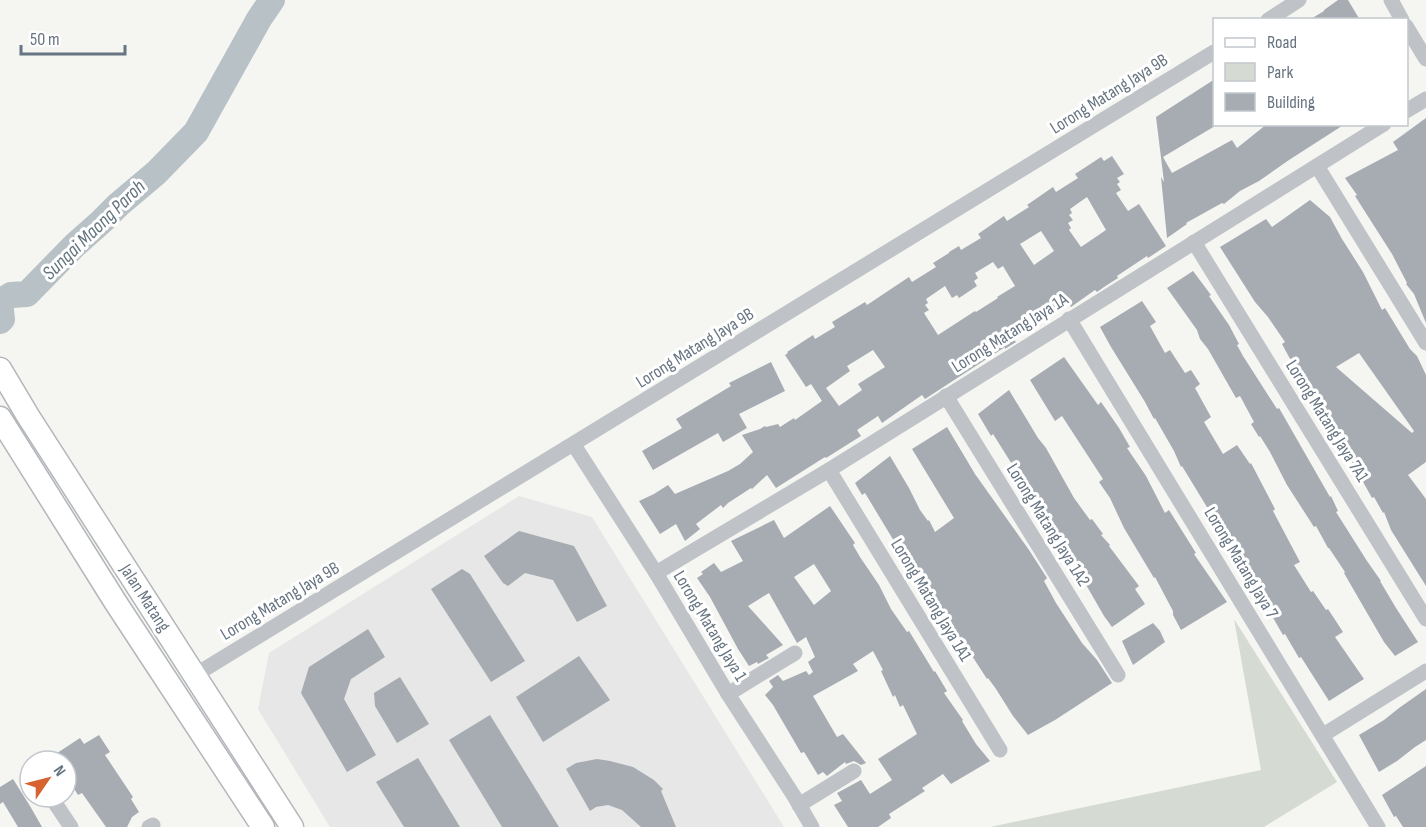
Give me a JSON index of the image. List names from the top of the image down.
{
  "streets": {
    "main road": ["Jalan Matang"],
    "street": [
      "Lorong Matang Jaya 9B",
      "Lorong Matang Jaya 1A",
      "Lorong Matang Jaya 7A1",
      "Lorong Matang Jaya 1A2",
      "Lorong Matang Jaya 7",
      "Lorong Matang Jaya 1A1",
      "Lorong Matang Jaya 1"
    ]
  },
  "crossings": [
    ["Lorong Matang Jaya 9B", "Jalan Matang"],
    ["Lorong Matang Jaya 9B", "Lorong Matang Jaya 1"],
    ["Lorong Matang Jaya 1A", "Lorong Matang Jaya 7A1"],
    ["Lorong Matang Jaya 1A", "Lorong Matang Jaya 1A2"],
    ["Lorong Matang Jaya 1A", "Lorong Matang Jaya 7"],
    ["Lorong Matang Jaya 1A", "Lorong Matang Jaya 1A1"],
    ["Lorong Matang Jaya 1A", "Lorong Matang Jaya 1"]
  ],
  "water": ["Sungai Maong Paroh"],
  "legend": ["Road", "Park", "Building"],
  "scale_bar": "50 m",
  "north": "top right"
}
